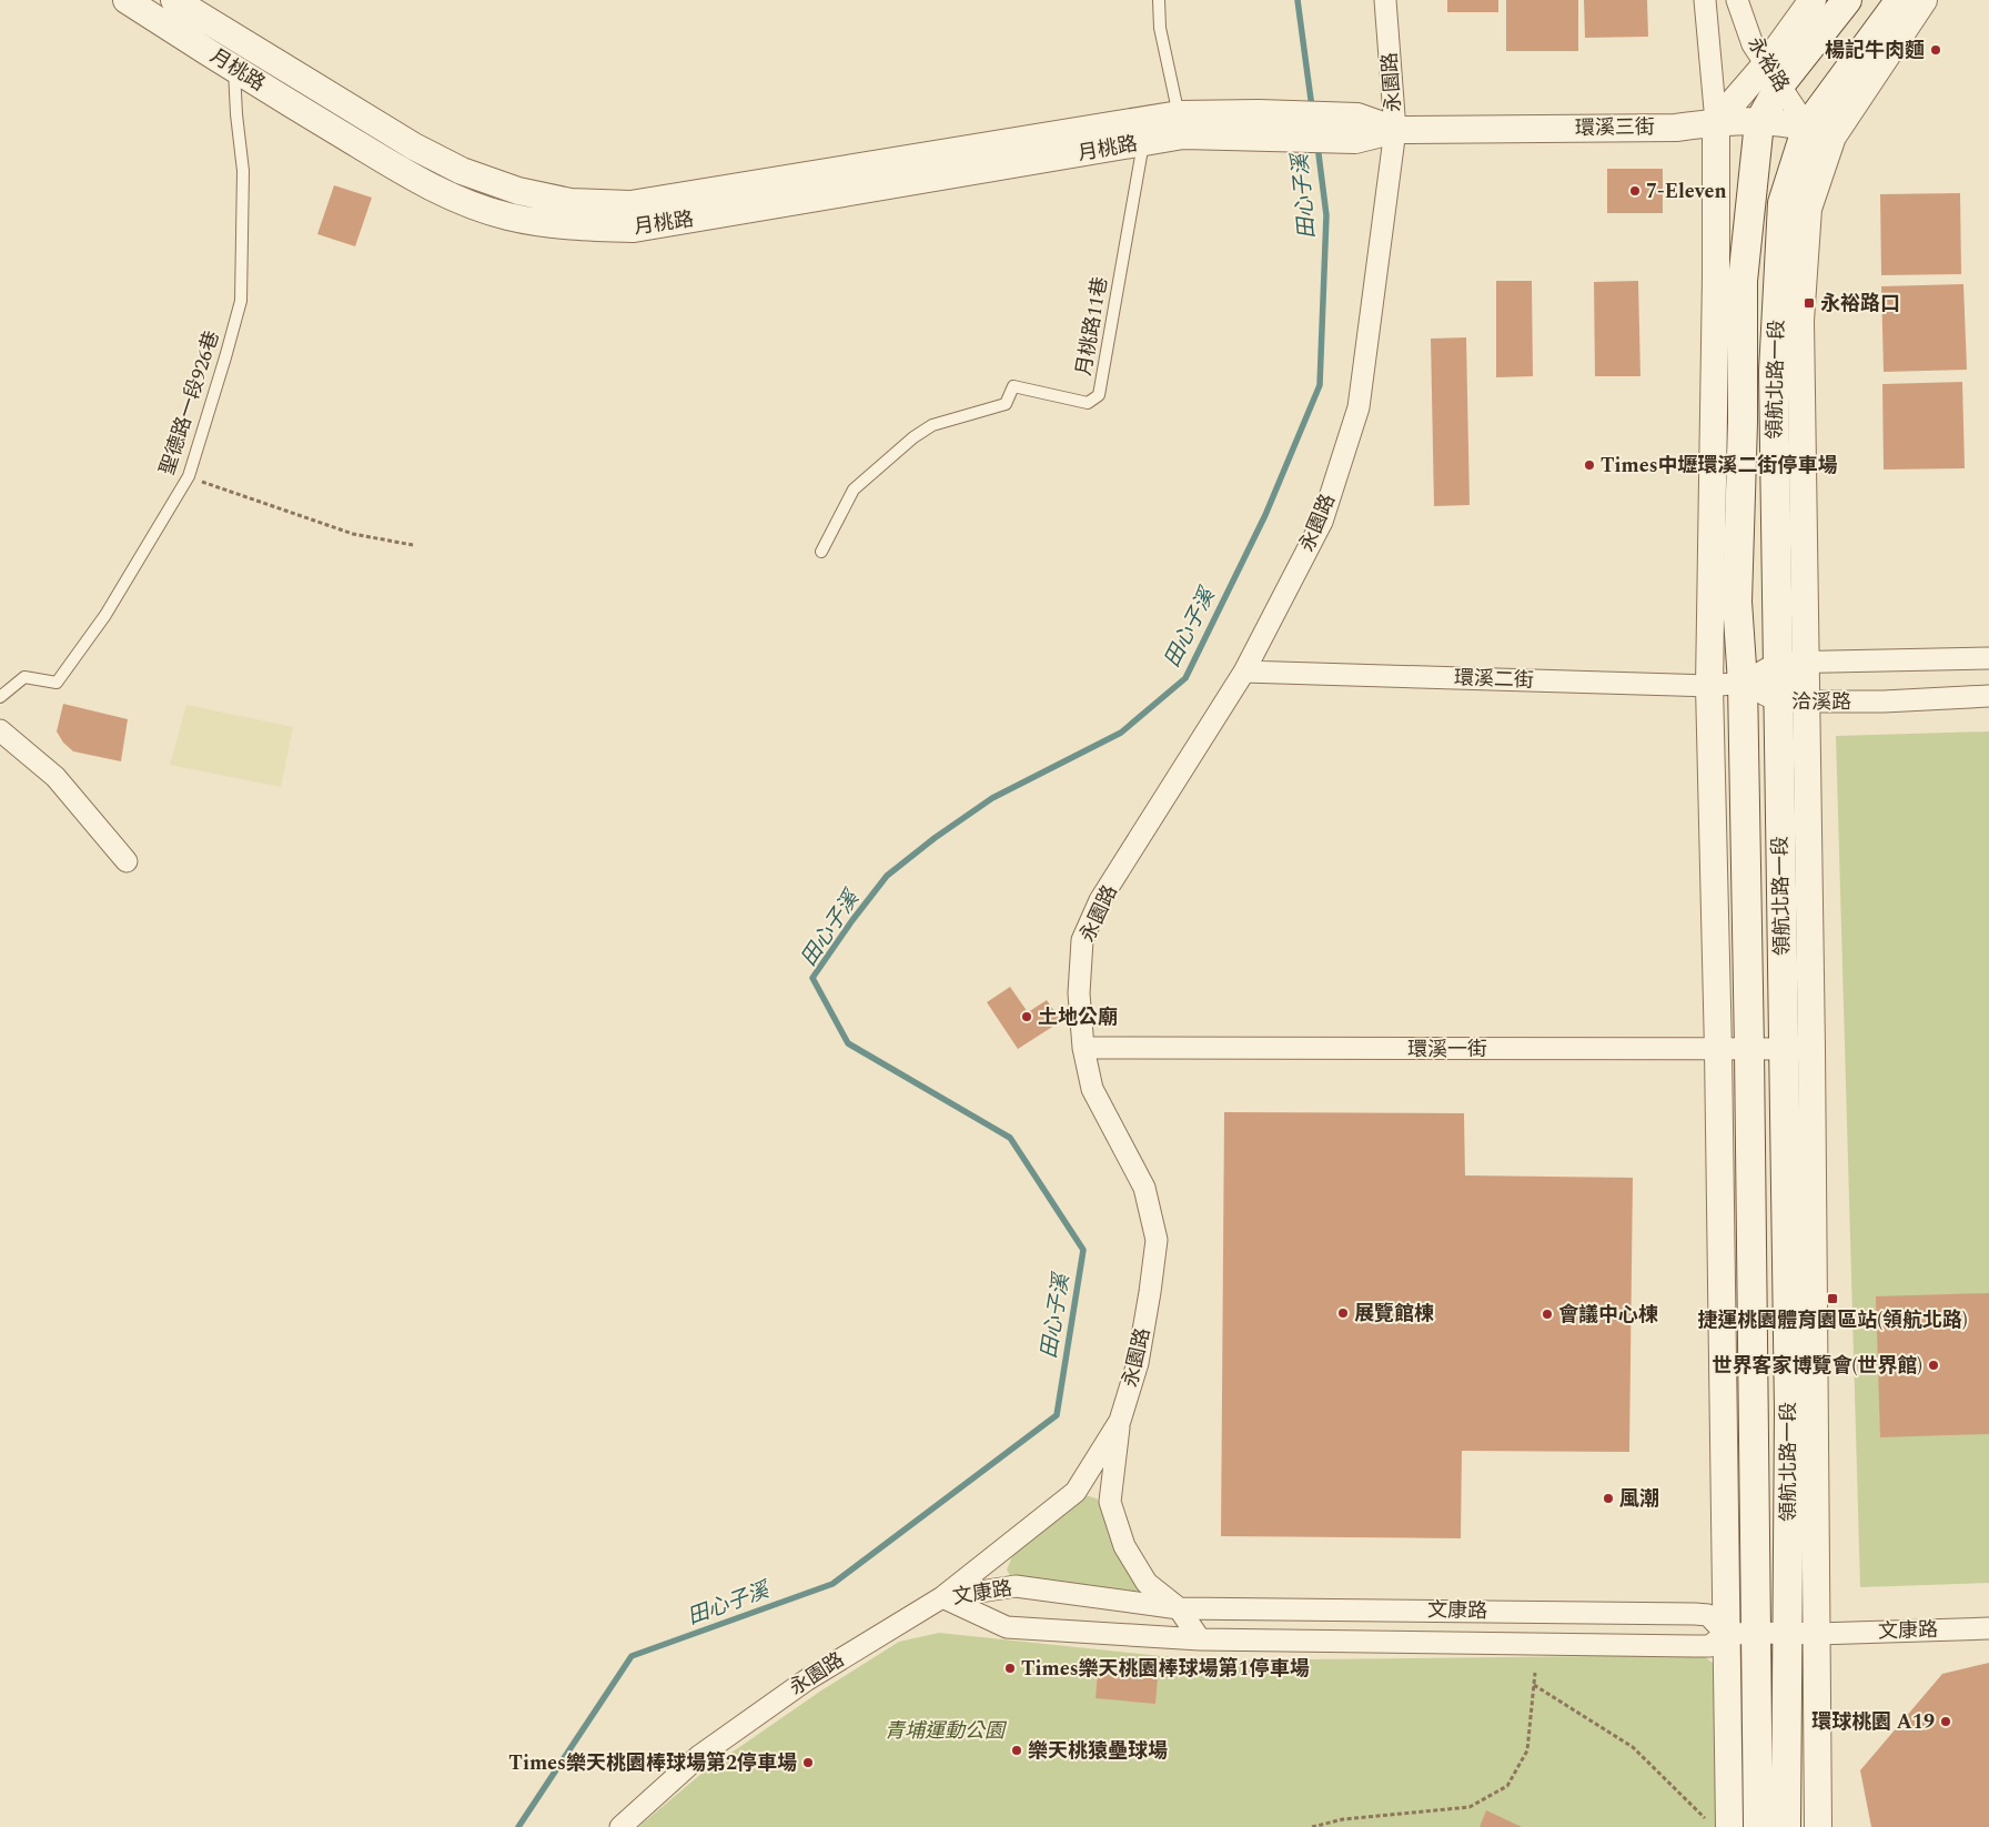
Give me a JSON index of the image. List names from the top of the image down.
{
  "streets": {
    "main road": ["領航北路一段"],
    "street": [
      "永裕路",
      "月桃路",
      "永園路",
      "環溪三街",
      "環溪二街",
      "洽溪路",
      "環溪一街",
      "文康路"
    ],
    "lane": ["月桃路11巷", "聖德路一段926巷"]
  },
  "crossings": [
    ["永裕路", "環溪三街"],
    ["永裕路", "領航北路一段"],
    ["月桃路", "永園路"],
    ["月桃路", "環溪三街"],
    ["月桃路", "月桃路11巷"],
    ["月桃路", "聖德路一段926巷"],
    ["永園路", "環溪三街"],
    ["永園路", "環溪二街"],
    ["永園路", "環溪一街"],
    ["永園路", "文康路"],
    ["環溪三街", "領航北路一段"],
    ["領航北路一段", "環溪二街"],
    ["領航北路一段", "洽溪路"],
    ["領航北路一段", "環溪一街"],
    ["領航北路一段", "文康路"],
    ["環溪二街", "洽溪路"]
  ],
  "water": ["田心子溪"],
  "parks": ["青埔運動公園"],
  "places": {
    "other": [
      "楊記牛肉麵",
      "7-Eleven",
      "Times中壢環溪二街停車場",
      "土地公廟",
      "展覽館棟",
      "會議中心棟",
      "世界客家博覽會(世界館)",
      "風潮",
      "Times樂天桃園棒球場第1停車場",
      "環球桃園 A19",
      "樂天桃猿壘球場",
      "Times樂天桃園棒球場第2停車場"
    ],
    "transit": ["永裕路口", "捷運桃園體育園區站(領航北路)"]
  }
}
